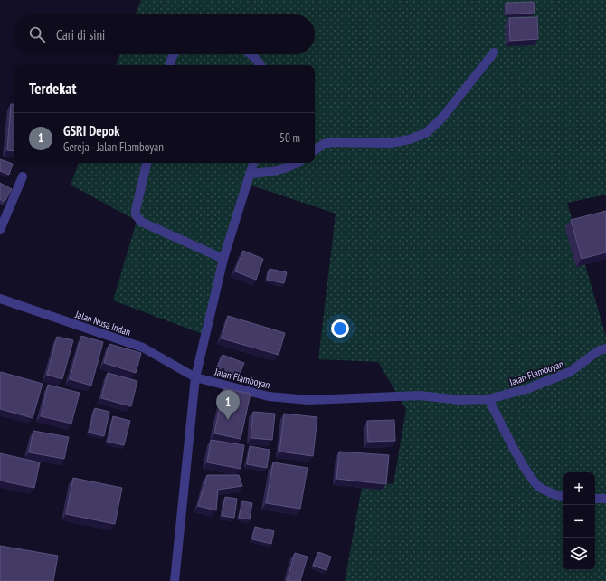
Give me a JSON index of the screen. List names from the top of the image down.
{
  "streets": {
    "street": ["Jalan Nusa Indah", "Jalan Flamboyan"]
  },
  "crossings": [
    ["Jalan Nusa Indah", "Jalan Flamboyan"]
  ],
  "page": {
    "search": "Cari di sini",
    "heading": "Terdekat",
    "list": [
      {
        "mark": "1",
        "name": "GSRI Depok",
        "note": "Gereja · Jalan Flamboyan",
        "value": "50 m"
      }
    ],
    "pins": "1",
    "map_buttons": ["+", "−"]
  }
}
